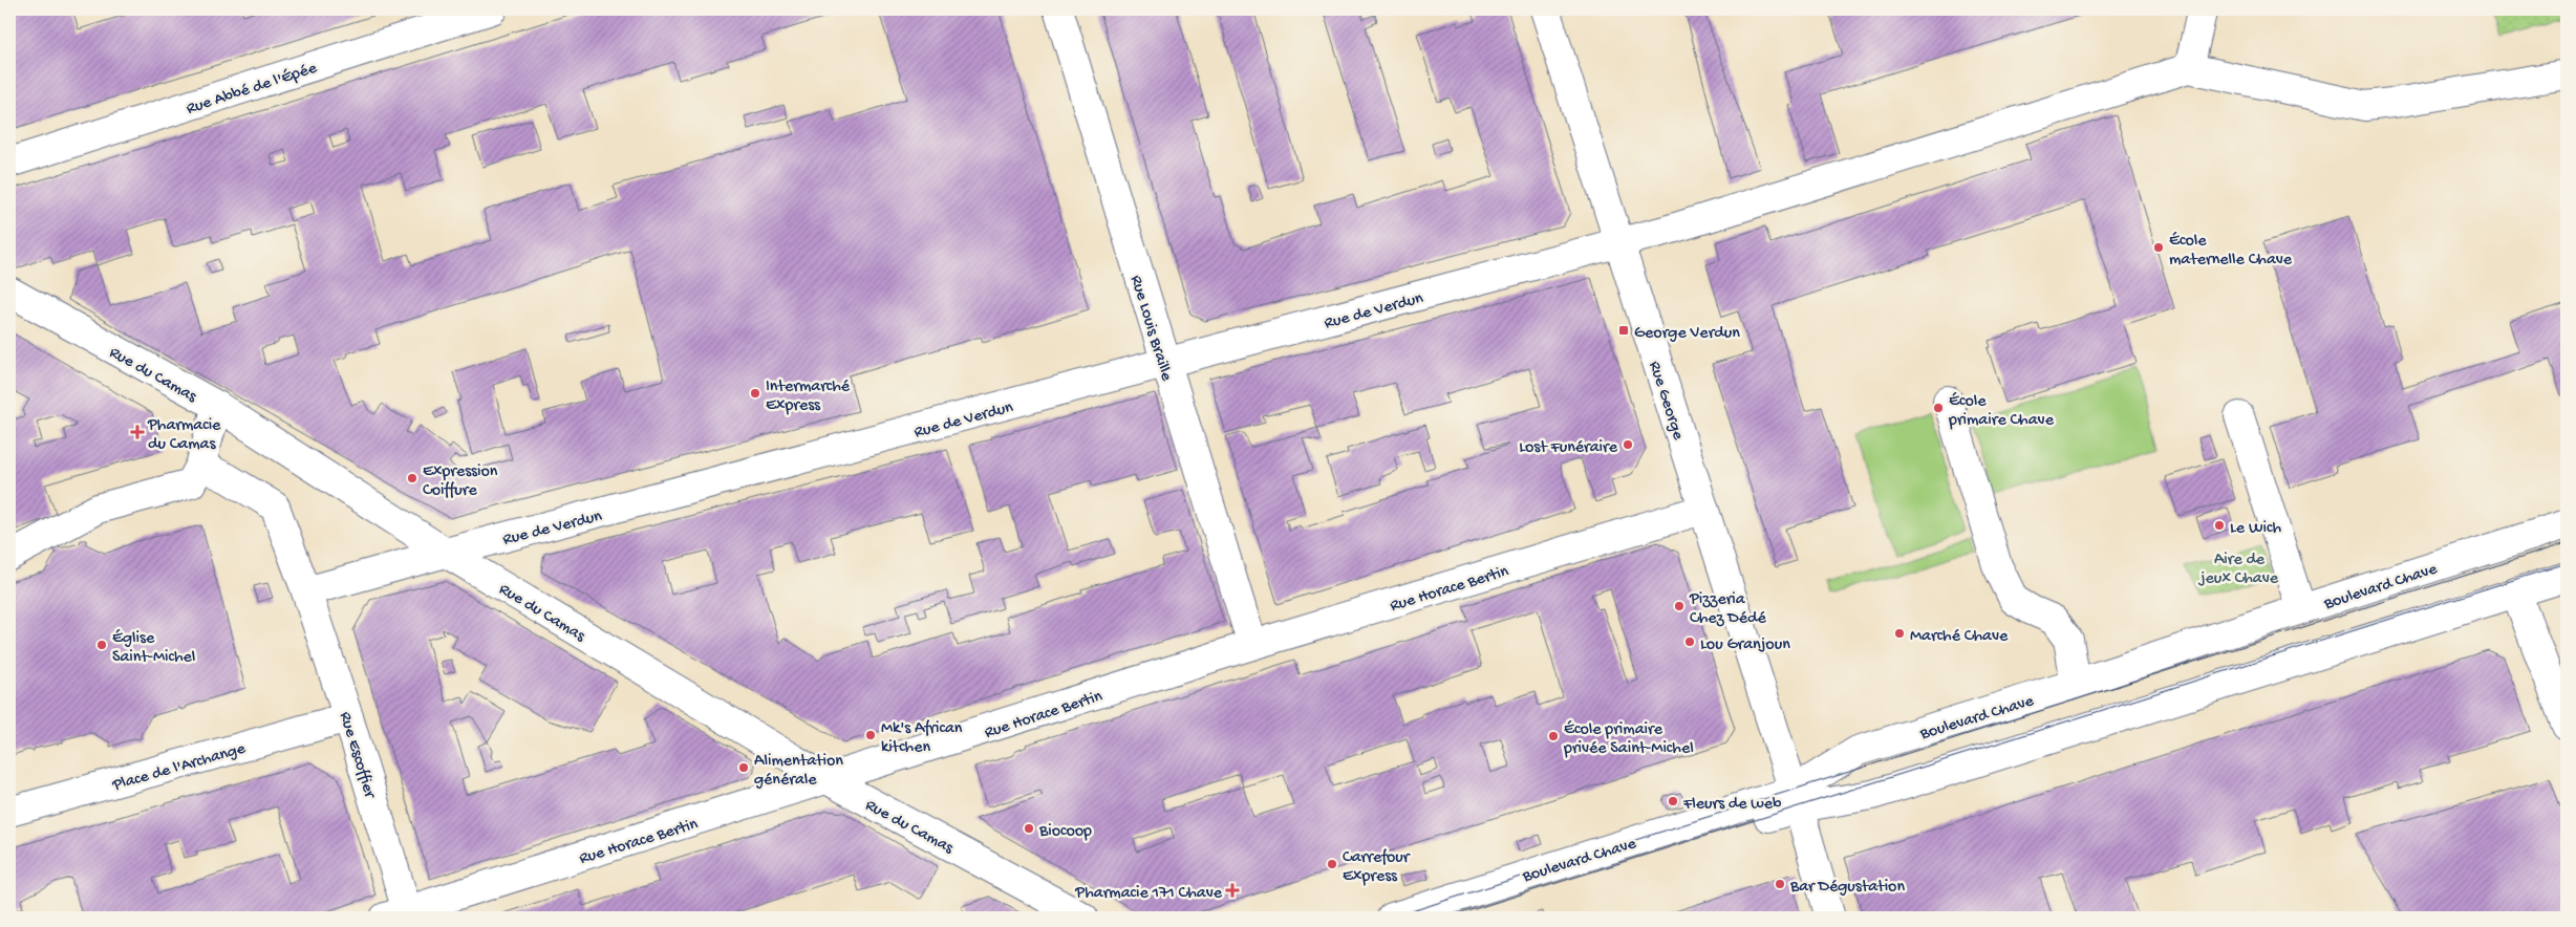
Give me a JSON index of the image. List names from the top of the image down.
{
  "streets": {
    "street": [
      "Rue Abbé de l'Épée",
      "Rue de Verdun",
      "Rue Louis Braille",
      "Rue du Camas",
      "Rue George",
      "Boulevard Chave",
      "Rue Horace Bertin",
      "Rue Escoffier",
      "Place de l'Archange"
    ]
  },
  "crossings": [
    ["Rue de Verdun", "Rue Louis Braille"],
    ["Rue de Verdun", "Rue du Camas"],
    ["Rue de Verdun", "Rue George"],
    ["Rue de Verdun", "Rue Escoffier"],
    ["Rue Louis Braille", "Rue Horace Bertin"],
    ["Rue du Camas", "Rue Horace Bertin"],
    ["Rue George", "Boulevard Chave"],
    ["Rue George", "Rue Horace Bertin"],
    ["Rue Horace Bertin", "Rue Escoffier"],
    ["Rue Escoffier", "Place de l'Archange"]
  ],
  "parks": ["Aire de jeux Chave"],
  "places": {
    "other": [
      "École maternelle Chave",
      "Intermarché Express",
      "École primaire Chave",
      "Lost Funéraire",
      "Expression Coiffure",
      "Le Wich",
      "Pizzeria Chez Dédé",
      "Marché Chave",
      "Lou Granjoun",
      "Église Saint-Michel",
      "Mk's African kitchen",
      "École primaire privée Saint-Michel",
      "Alimentation générale",
      "Fleurs de web",
      "Biocoop",
      "Carrefour Express",
      "Bar Dégustation"
    ],
    "transit": ["George Verdun"],
    "health": ["Pharmacie du Camas", "Pharmacie 171 Chave"]
  }
}
